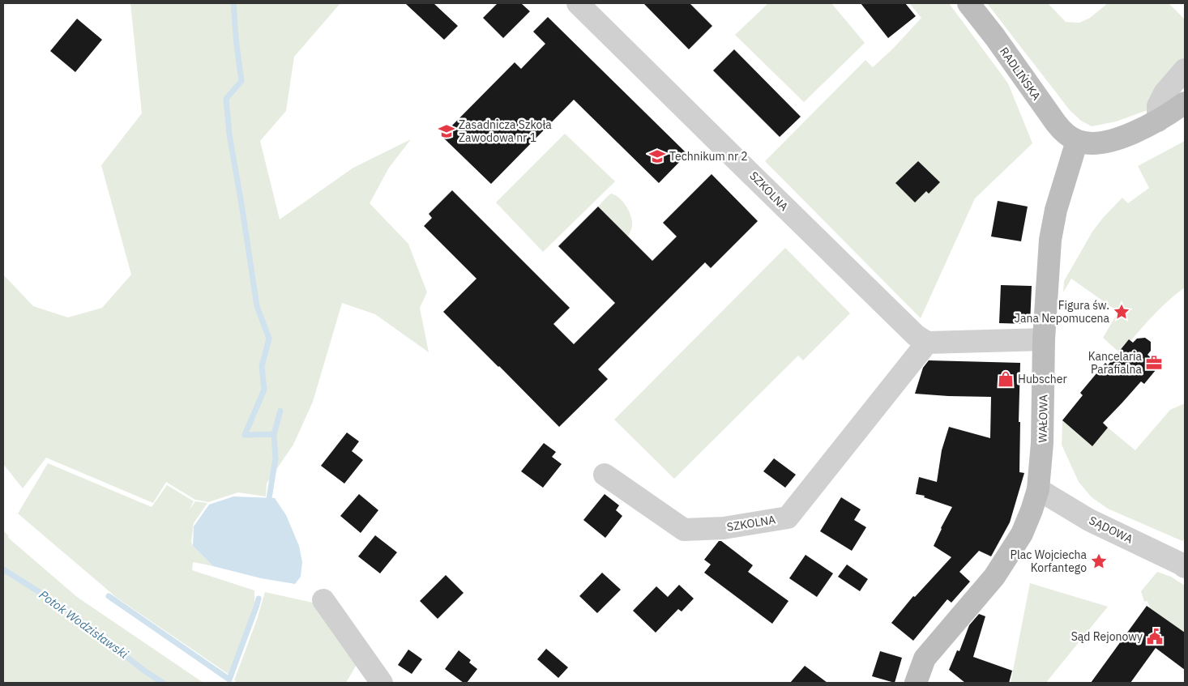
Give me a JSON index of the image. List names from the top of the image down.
{
  "streets": {
    "street": [
      "RADLIŃSKA",
      "SZKOLNA",
      "WAŁOWA",
      "SĄDOWA"
    ]
  },
  "crossings": [
    ["RADLIŃSKA", "WAŁOWA"],
    ["WAŁOWA", "SĄDOWA"]
  ],
  "water": ["Potok Wodzisławski"],
  "places": {
    "school or university": ["Zasadnicza Szkoła Zawodowa nr 1", "Technikum nr 2"],
    "place": ["Figura św. Jana Nepomucena", "Plac Wojciecha Korfantego"],
    "office": ["Kancelaria Parafialna"],
    "shop": ["Hubscher"],
    "public building": ["Sąd Rejonowy"]
  }
}
